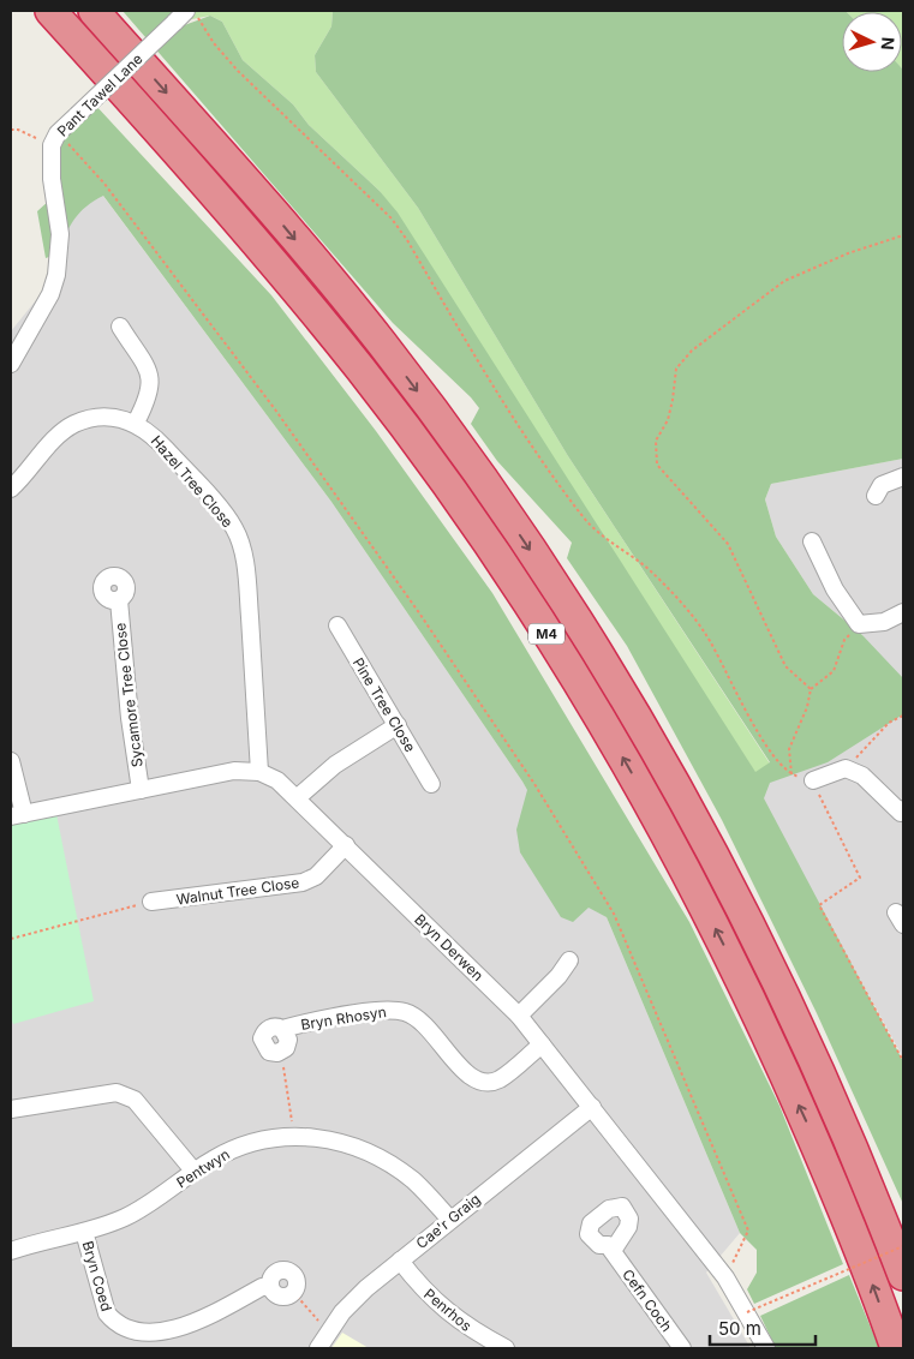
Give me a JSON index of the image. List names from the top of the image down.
{
  "streets": {
    "highway": ["M4"],
    "street": [
      "Pant Tawel Lane",
      "Hazel Tree Close",
      "Sycamore Tree Close",
      "Pine Tree Close",
      "Walnut Tree Close",
      "Bryn Derwen",
      "Bryn Rhosyn",
      "Pentwyn",
      "Cae'r Graig",
      "Bryn Coed",
      "Cefn Coch",
      "Penrhos"
    ]
  },
  "crossings": [
    ["Hazel Tree Close", "Bryn Derwen"],
    ["Sycamore Tree Close", "Bryn Derwen"],
    ["Walnut Tree Close", "Bryn Derwen"],
    ["Bryn Derwen", "Bryn Rhosyn"],
    ["Bryn Derwen", "Cae'r Graig"],
    ["Pentwyn", "Cae'r Graig"],
    ["Pentwyn", "Bryn Coed"],
    ["Cae'r Graig", "Penrhos"]
  ],
  "scale_bar": "50 m",
  "north": "right"
}
